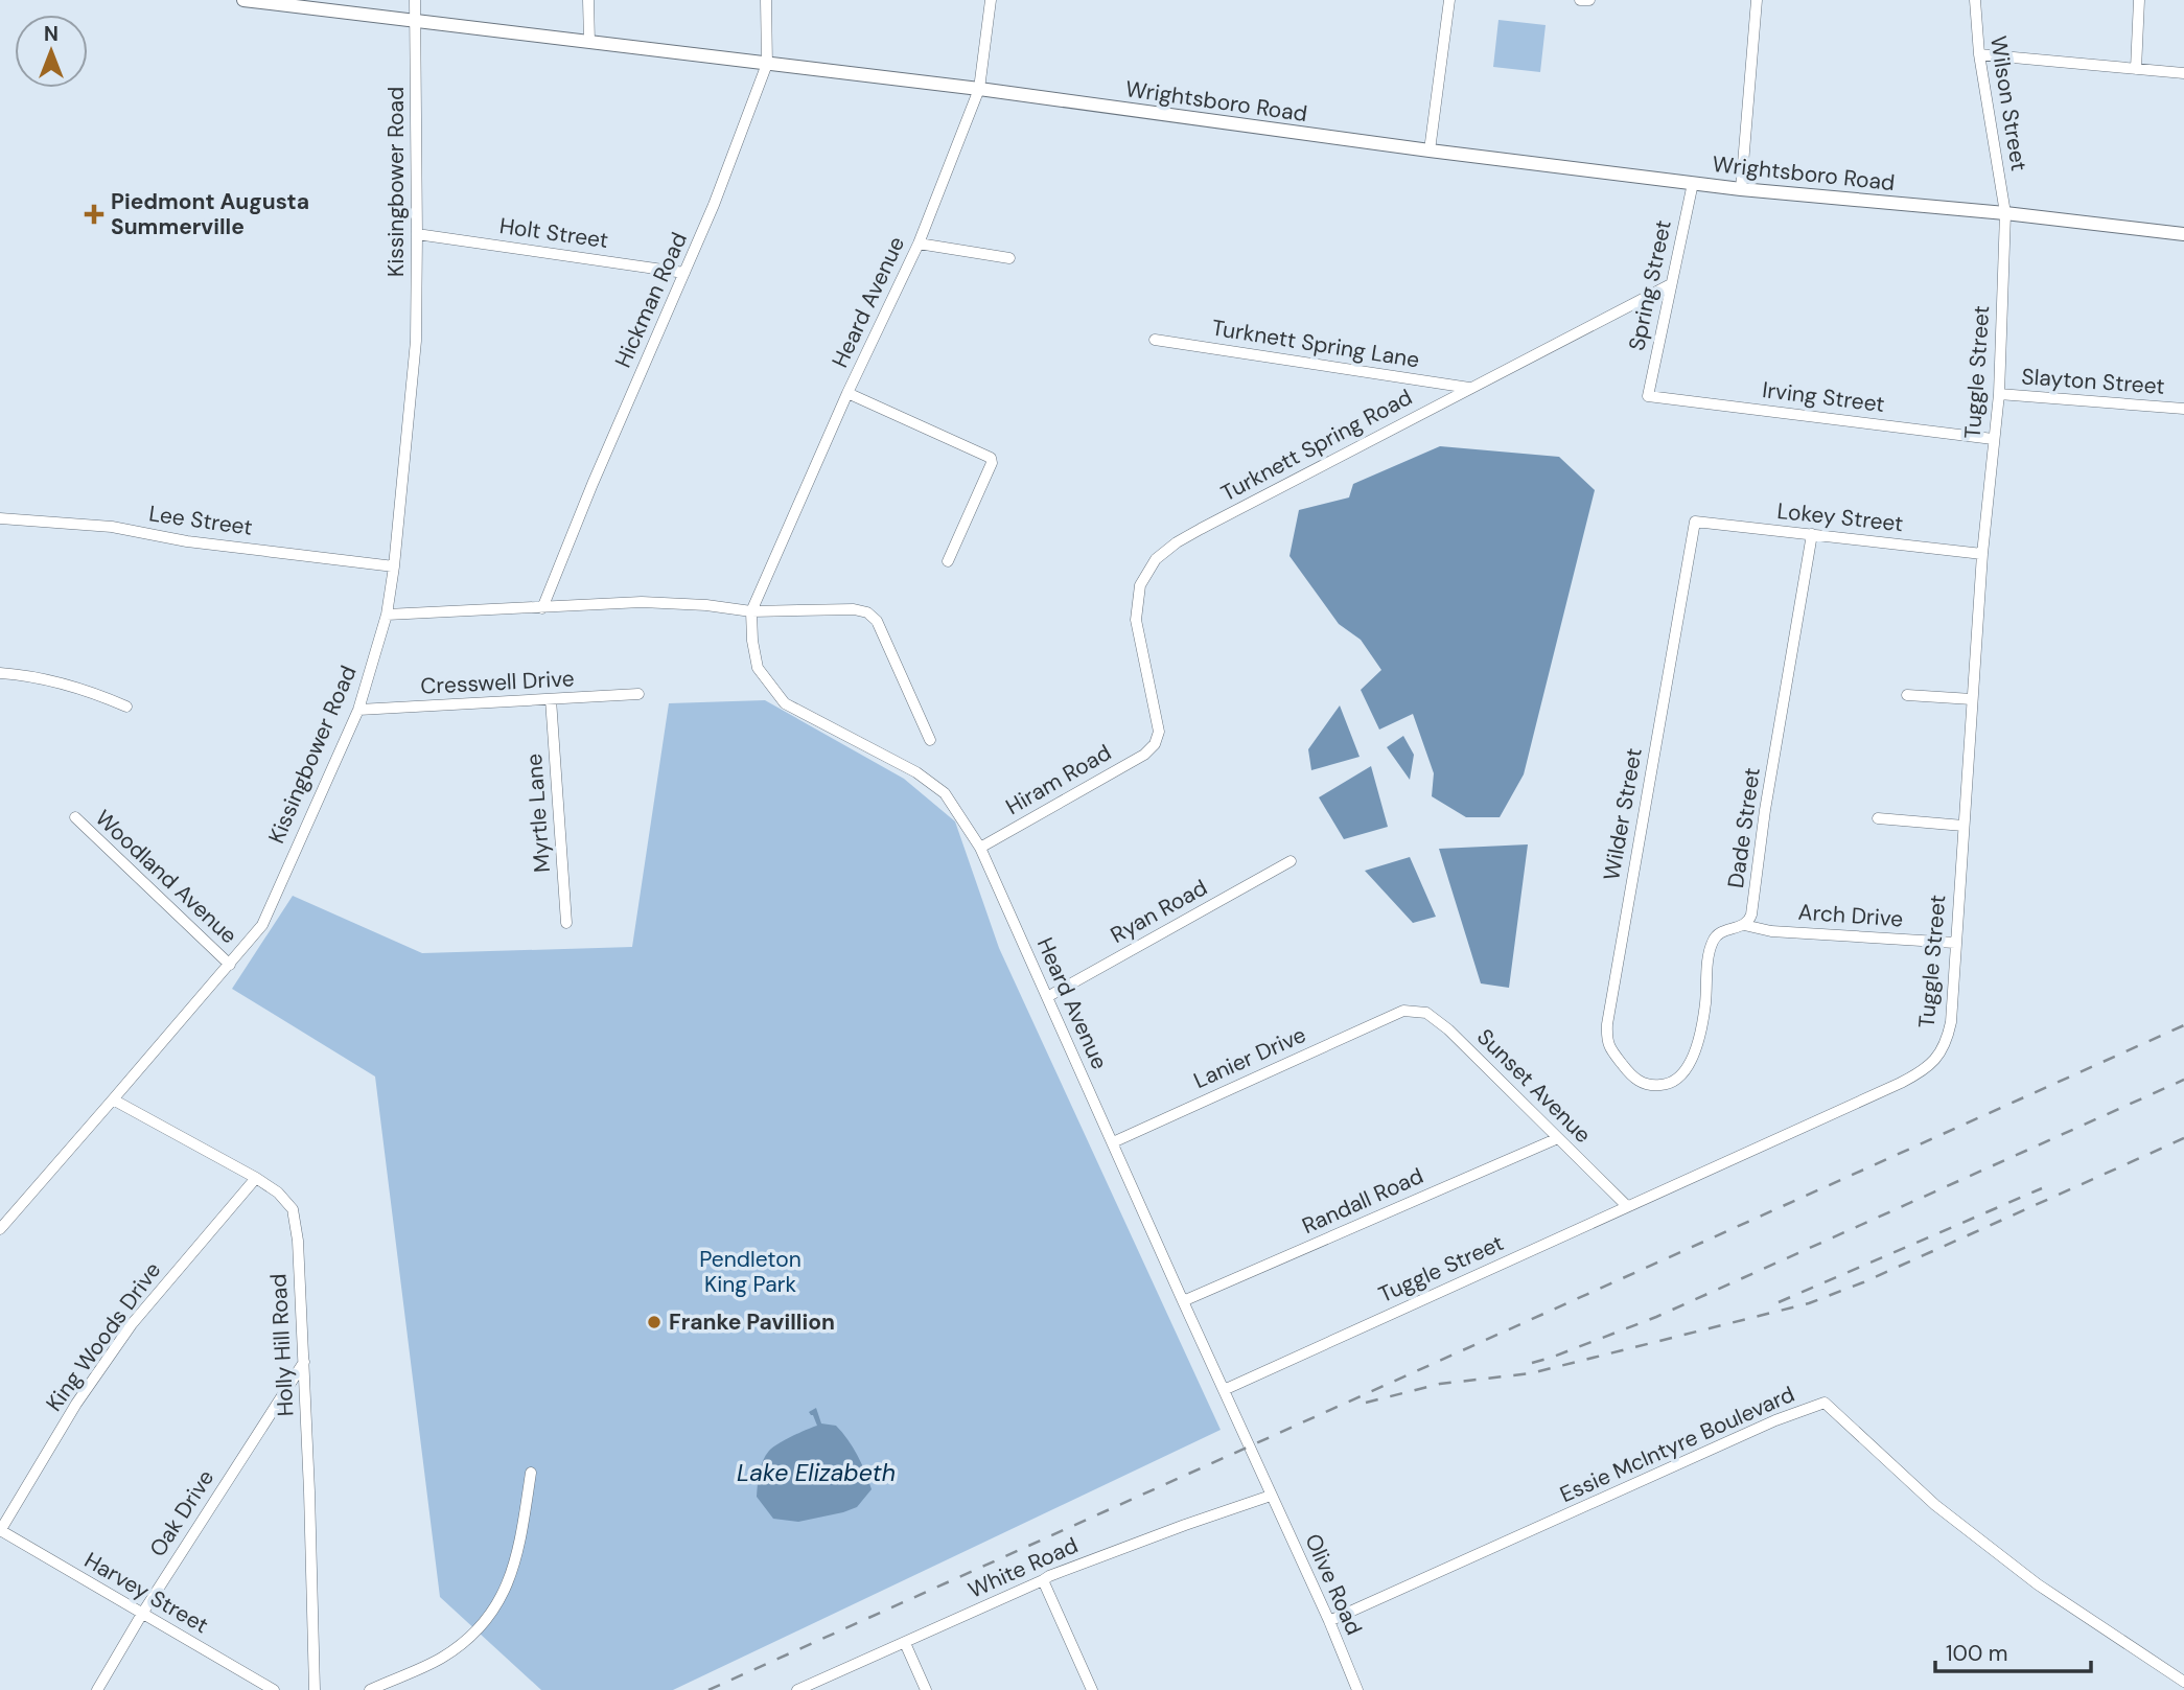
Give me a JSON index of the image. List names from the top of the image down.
{
  "streets": {
    "main road": ["Wrightsboro Road"],
    "street": [
      "Wilson Street",
      "Kissingbower Road",
      "Holt Street",
      "Spring Street",
      "Hickman Road",
      "Heard Avenue",
      "Turknett Spring Lane",
      "Tuggle Street",
      "Slayton Street",
      "Irving Street",
      "Turknett Spring Road",
      "Lokey Street",
      "Lee Street",
      "Cresswell Drive",
      "Hiram Road",
      "Myrtle Lane",
      "Wilder Street",
      "Dade Street",
      "Woodland Avenue",
      "Ryan Road",
      "Arch Drive",
      "Lanier Drive",
      "Sunset Avenue",
      "Randall Road",
      "King Woods Drive",
      "Holly Hill Road",
      "Essie McIntyre Boulevard",
      "Oak Drive",
      "White Road",
      "Olive Road",
      "Harvey Street"
    ]
  },
  "crossings": [
    ["Wrightsboro Road", "Wilson Street"],
    ["Wrightsboro Road", "Kissingbower Road"],
    ["Wrightsboro Road", "Spring Street"],
    ["Wrightsboro Road", "Hickman Road"],
    ["Wrightsboro Road", "Heard Avenue"],
    ["Wrightsboro Road", "Tuggle Street"],
    ["Wilson Street", "Tuggle Street"],
    ["Kissingbower Road", "Holt Street"],
    ["Kissingbower Road", "Lee Street"],
    ["Kissingbower Road", "Cresswell Drive"],
    ["Kissingbower Road", "Woodland Avenue"],
    ["Kissingbower Road", "Holly Hill Road"],
    ["Holt Street", "Hickman Road"],
    ["Spring Street", "Irving Street"],
    ["Spring Street", "Turknett Spring Road"],
    ["Heard Avenue", "Tuggle Street"],
    ["Heard Avenue", "Hiram Road"],
    ["Heard Avenue", "Ryan Road"],
    ["Heard Avenue", "Lanier Drive"],
    ["Heard Avenue", "Randall Road"],
    ["Heard Avenue", "White Road"],
    ["Heard Avenue", "Olive Road"],
    ["Turknett Spring Lane", "Turknett Spring Road"],
    ["Tuggle Street", "Slayton Street"],
    ["Tuggle Street", "Irving Street"],
    ["Tuggle Street", "Lokey Street"],
    ["Tuggle Street", "Arch Drive"],
    ["Tuggle Street", "Sunset Avenue"],
    ["Turknett Spring Road", "Hiram Road"],
    ["Lokey Street", "Wilder Street"],
    ["Lokey Street", "Dade Street"],
    ["Cresswell Drive", "Myrtle Lane"],
    ["Wilder Street", "Dade Street"],
    ["Wilder Street", "Arch Drive"],
    ["Dade Street", "Arch Drive"],
    ["Lanier Drive", "Sunset Avenue"],
    ["Sunset Avenue", "Randall Road"],
    ["King Woods Drive", "Holly Hill Road"],
    ["King Woods Drive", "Harvey Street"],
    ["Holly Hill Road", "Oak Drive"],
    ["Essie McIntyre Boulevard", "Olive Road"],
    ["Oak Drive", "Harvey Street"],
    ["White Road", "Olive Road"]
  ],
  "water": ["Lake Elizabeth"],
  "parks": ["Pendleton King Park"],
  "places": {
    "health": ["Piedmont Augusta Summerville"],
    "other": ["Franke Pavillion"]
  },
  "scale_bar": "100 m",
  "north": "top"
}
